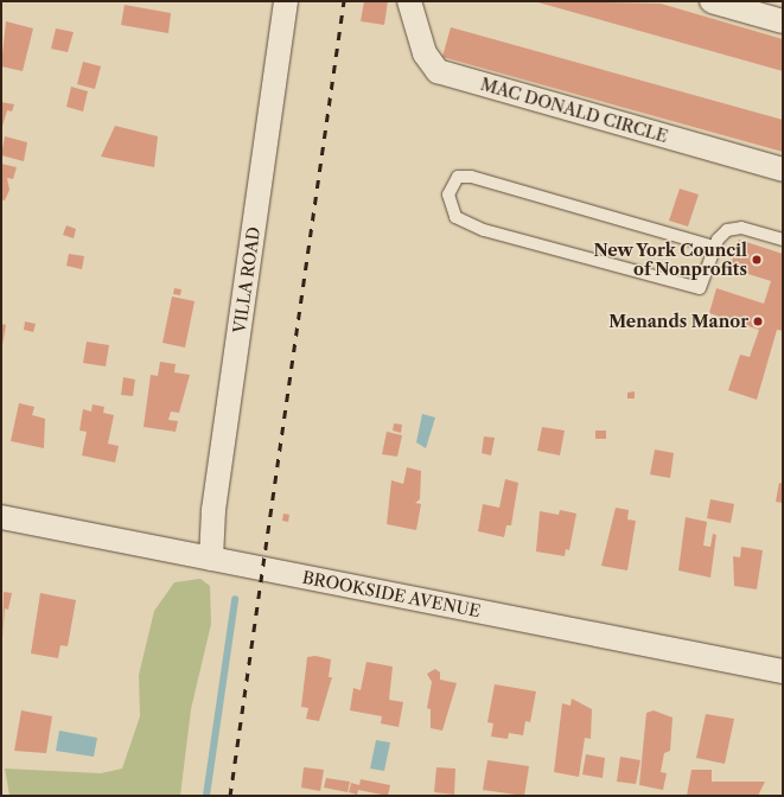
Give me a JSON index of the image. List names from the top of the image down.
{
  "streets": {
    "street": ["MAC DONALD CIRCLE", "VILLA ROAD", "BROOKSIDE AVENUE"]
  },
  "crossings": [
    ["VILLA ROAD", "BROOKSIDE AVENUE"]
  ],
  "places": ["New York Council of Nonprofits", "Menands Manor"]
}
